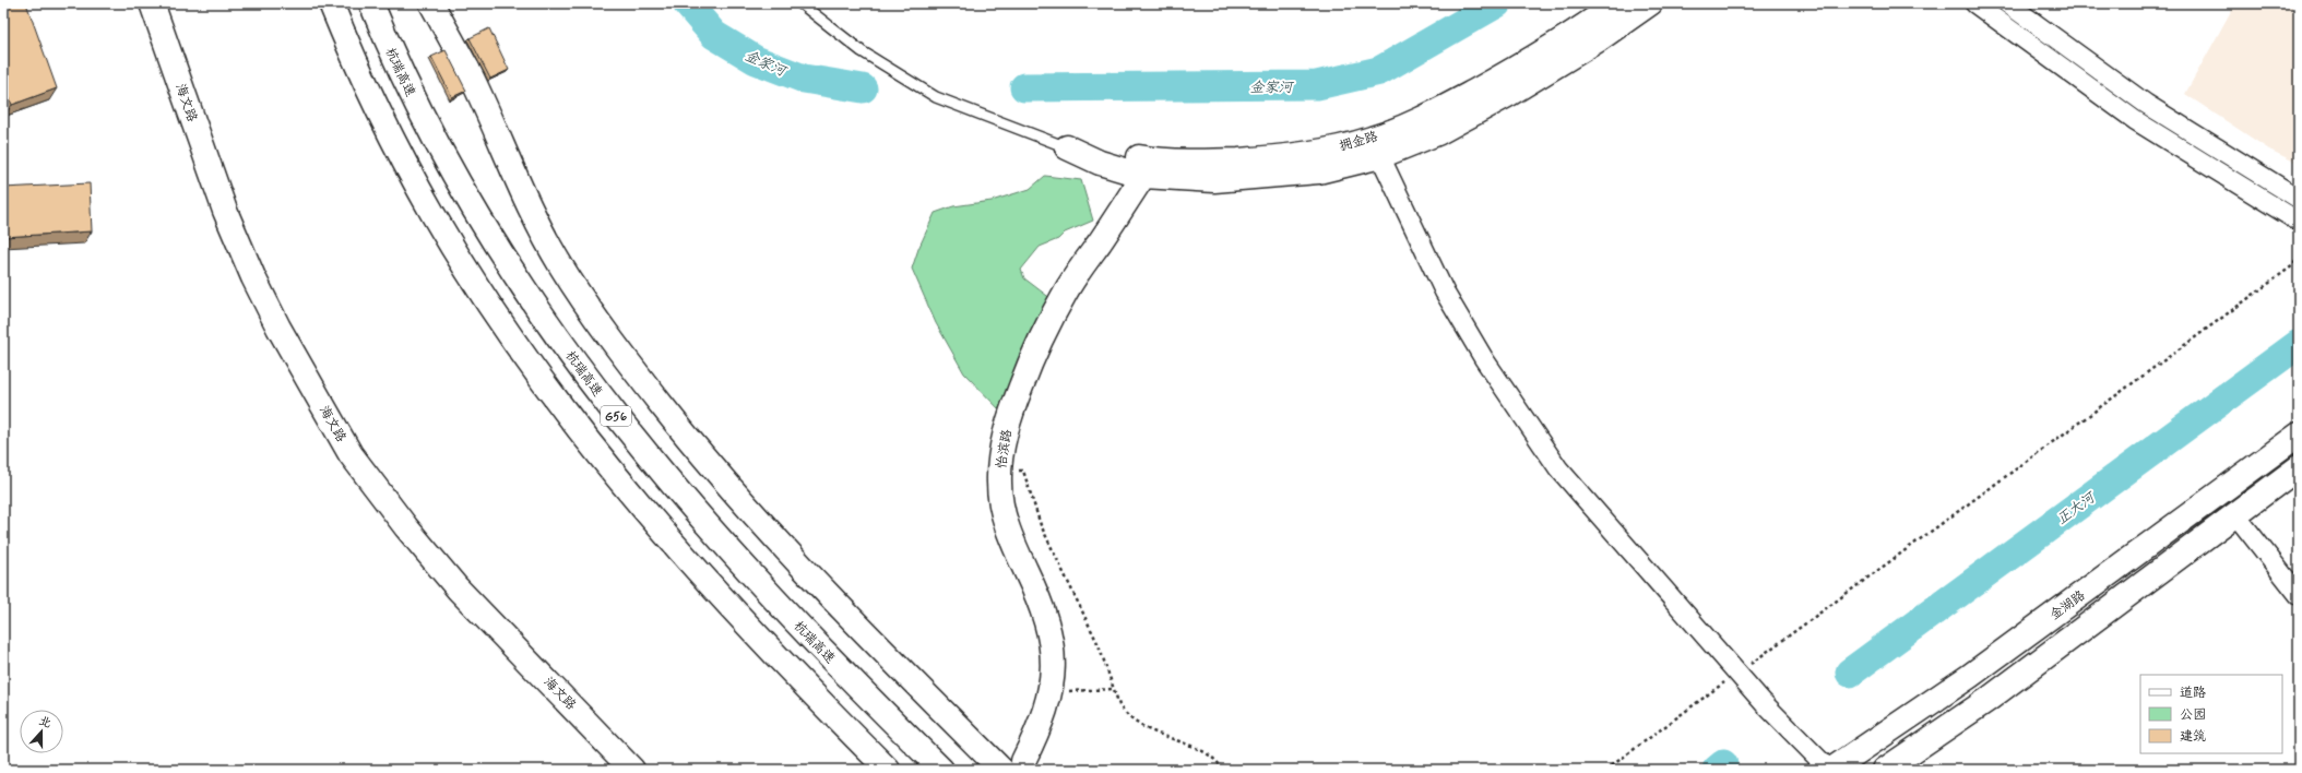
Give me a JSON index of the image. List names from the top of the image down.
{
  "streets": {
    "main road": [
      "杭瑞高速",
      "海文路",
      "拥金路",
      "G56",
      "怡滨路",
      "金湖路"
    ]
  },
  "water": ["金家河", "正大河"],
  "legend": ["道路", "公园", "建筑"],
  "north": "top"
}
